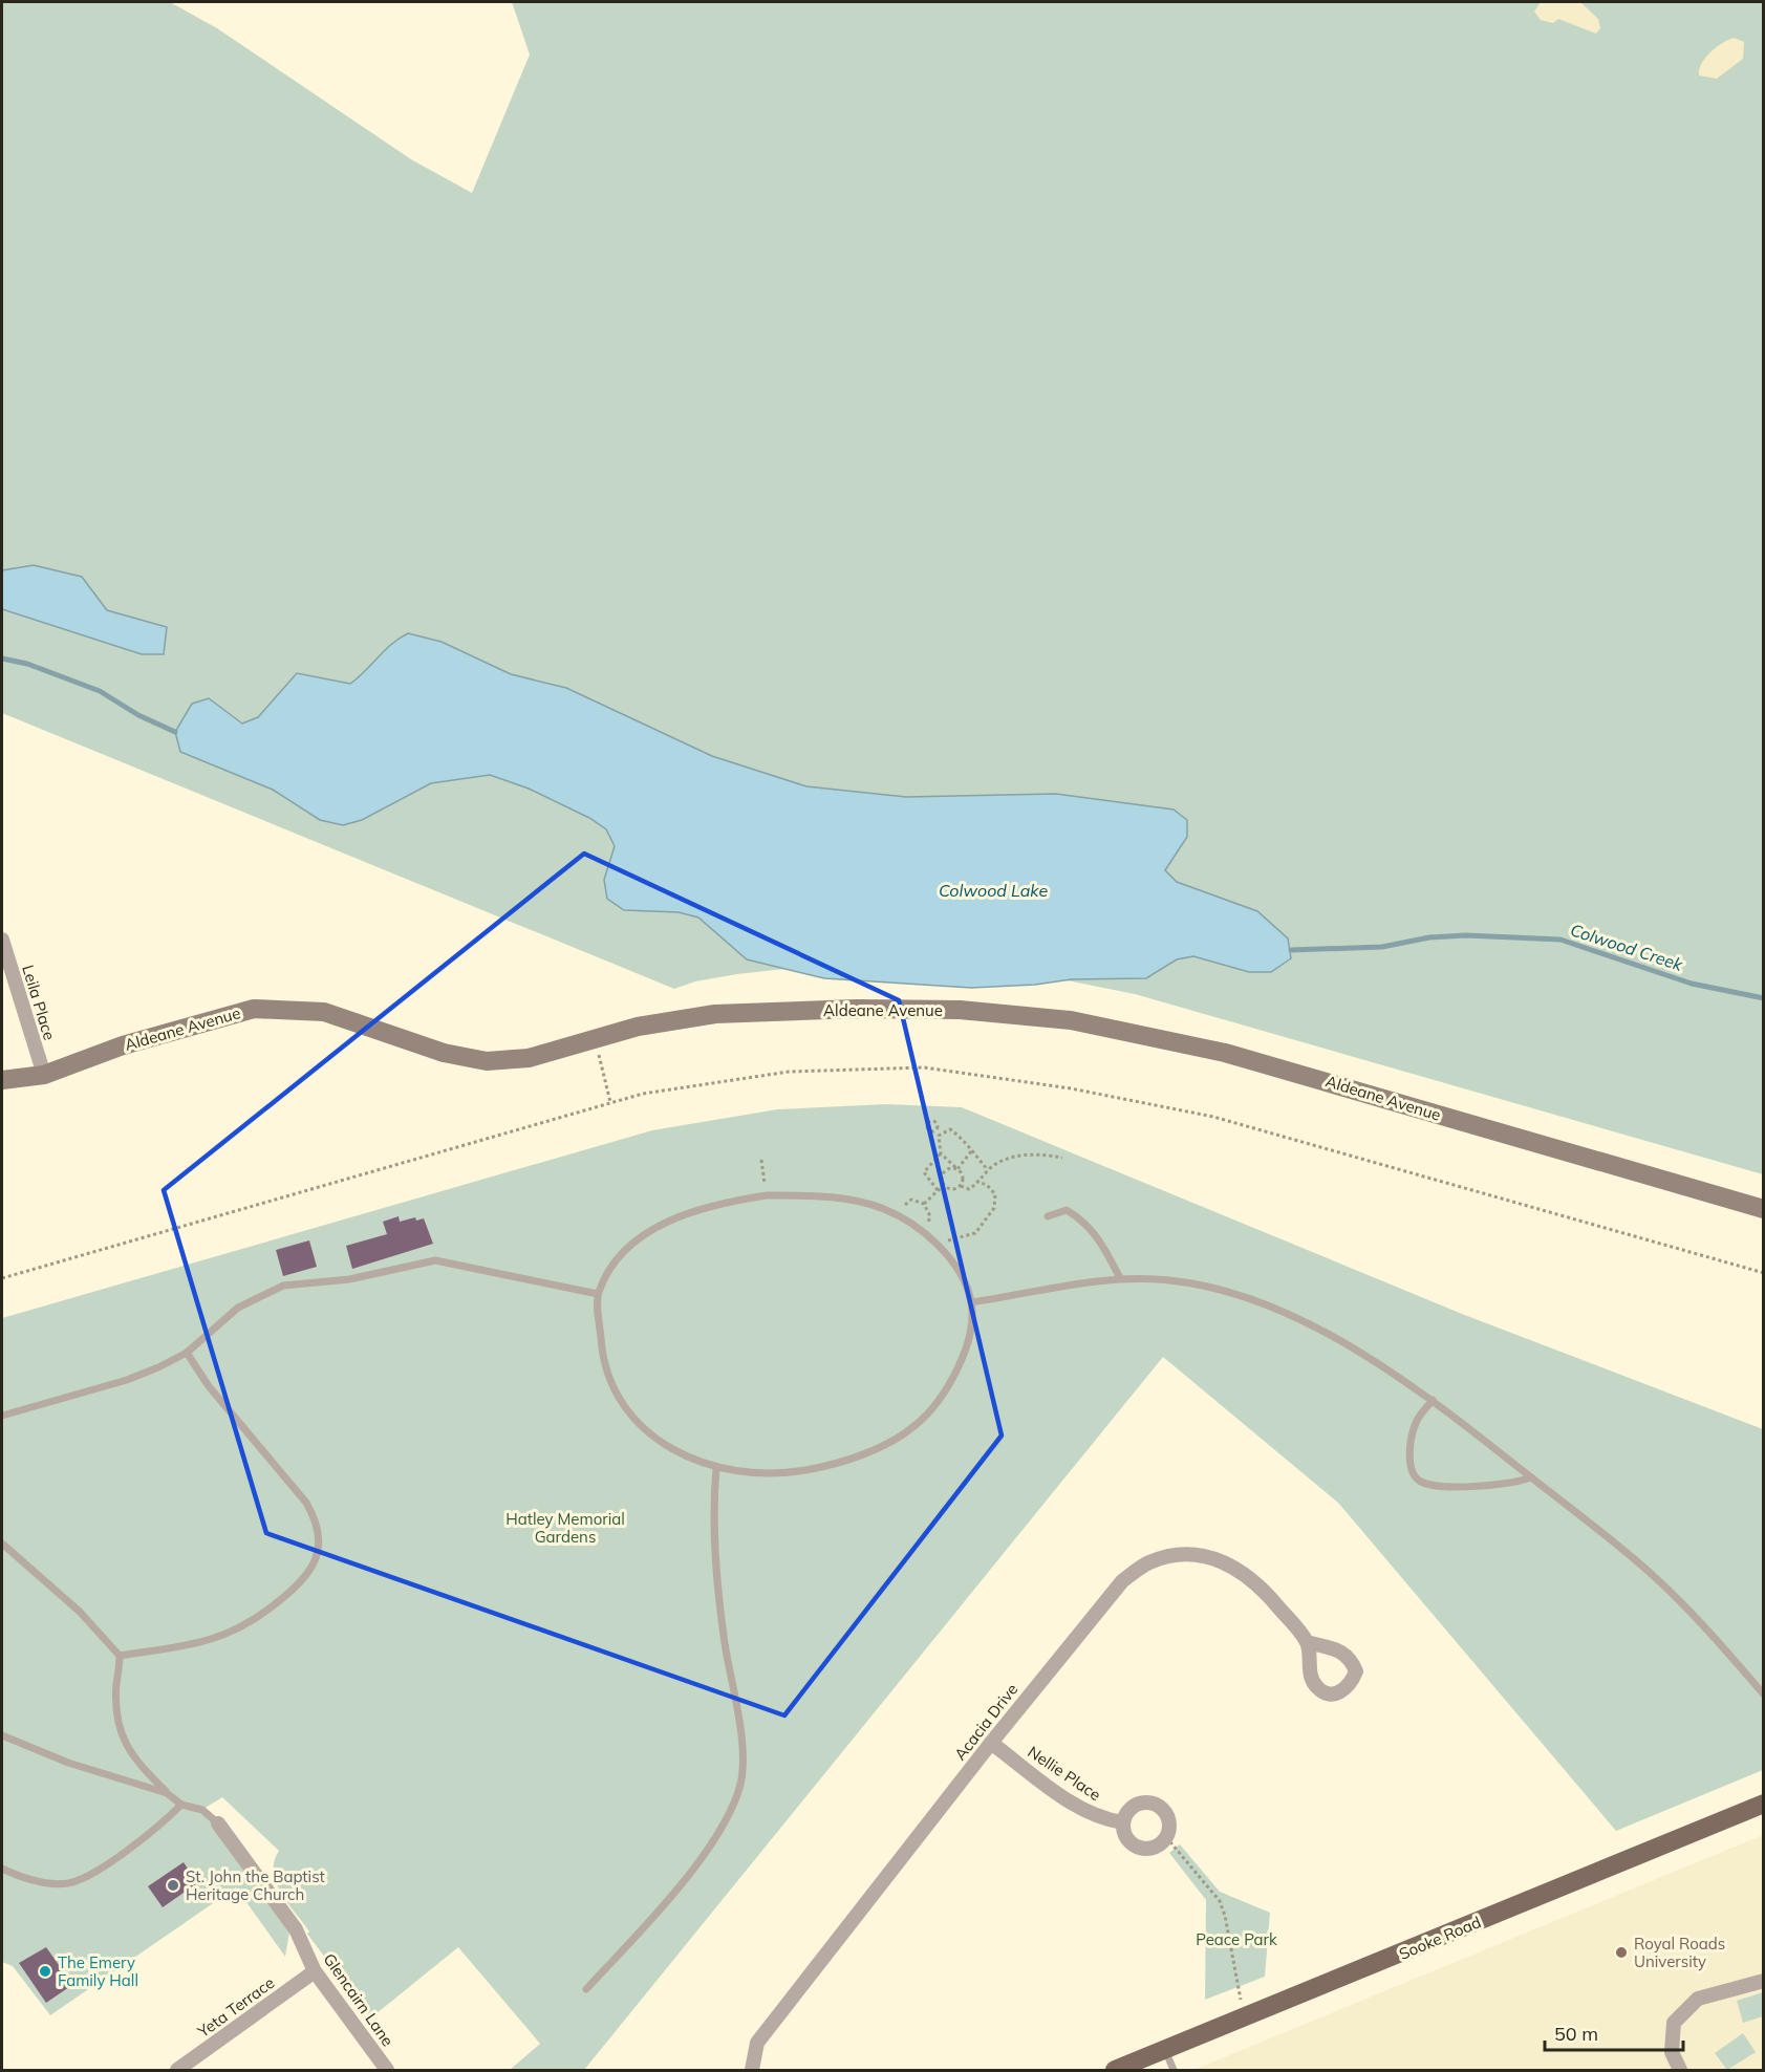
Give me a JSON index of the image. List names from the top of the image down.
{
  "streets": {
    "main road": ["Sooke Road"],
    "street": [
      "Leila Place",
      "Aldeane Avenue",
      "Acacia Drive",
      "Nellie Place",
      "Glencairn Lane",
      "Yeta Terrace"
    ]
  },
  "crossings": [
    ["Leila Place", "Aldeane Avenue"],
    ["Acacia Drive", "Nellie Place"],
    ["Glencairn Lane", "Yeta Terrace"]
  ],
  "water": ["Colwood Lake", "Colwood Creek"],
  "parks": ["Hatley Memorial Gardens", "Peace Park"],
  "places": ["St. John the Baptist Heritage Church", "Royal Roads University", "The Emery Family Hall"],
  "scale_bar": "50 m"
}
